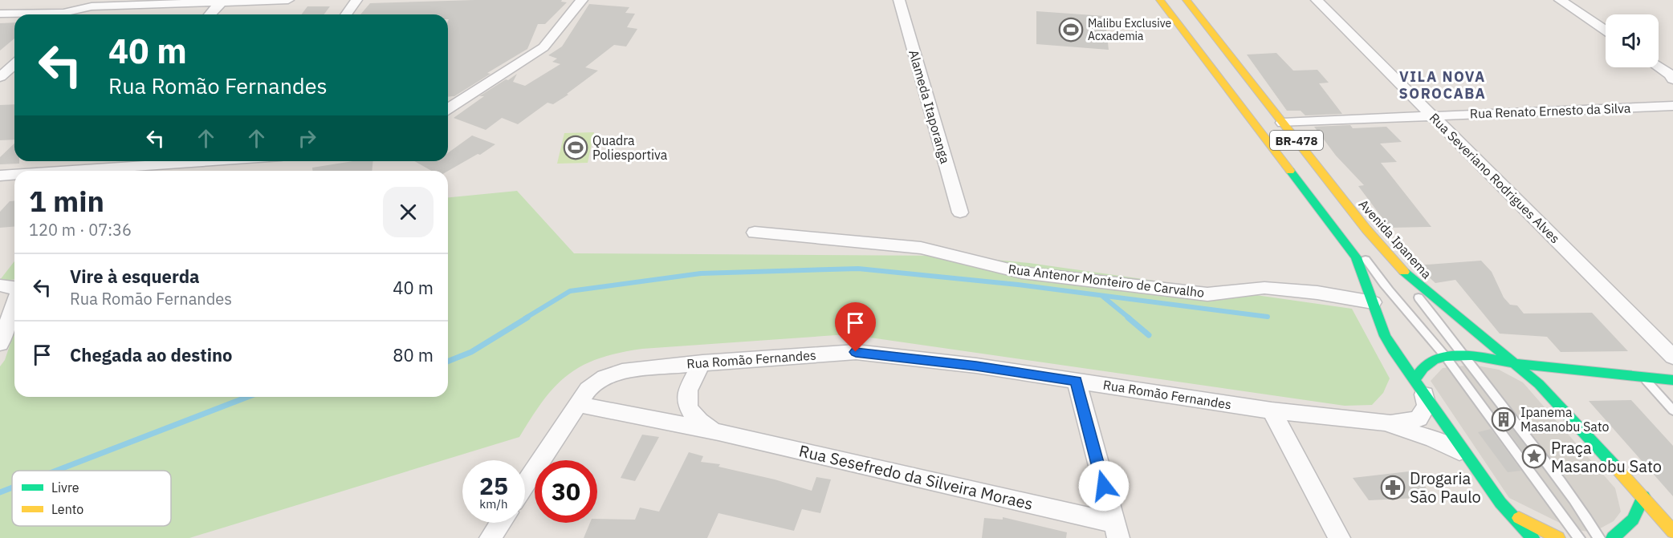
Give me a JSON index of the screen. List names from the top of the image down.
{
  "streets": {
    "main road": ["BR-478", "Avenida Ipanema"],
    "street": [
      "Alameda Itaporanga",
      "Rua Renato Ernesto da Silva",
      "Rua Severiano Rodrigues Alves",
      "Rua Antenor Monteiro de Carvalho",
      "Rua Romão Fernandes",
      "Rua Sesefredo da Silveira Moraes"
    ]
  },
  "crossings": [
    ["Rua Renato Ernesto da Silva", "Rua Severiano Rodrigues Alves"],
    ["Rua Renato Ernesto da Silva", "Avenida Ipanema"],
    ["BR-478", "Rua Antenor Monteiro de Carvalho"],
    ["BR-478", "Rua Romão Fernandes"],
    ["Rua Romão Fernandes", "Rua Sesefredo da Silveira Moraes"]
  ],
  "districts": ["VILA NOVA SOROCABA"],
  "places": {
    "sports": ["Malibu Exclusive Acxademia", "Quadra Poliesportiva"],
    "building": ["Ipanema Masanobu Sato"],
    "place": ["Praça Masanobu Sato"],
    "pharmacy": ["Drogaria São Paulo"]
  },
  "legend": ["Livre", "Lento"],
  "page": {
    "turn": ["40 m", "Rua Romão Fernandes"],
    "heading": ["1 min", "120 m · 07:36"],
    "list": [
      {
        "name": "Vire à esquerda",
        "note": "Rua Romão Fernandes",
        "value": "40 m"
      },
      {
        "name": "Chegada ao destino",
        "value": "80 m"
      }
    ],
    "speed": "25 km/h",
    "limit": "30"
  }
}
